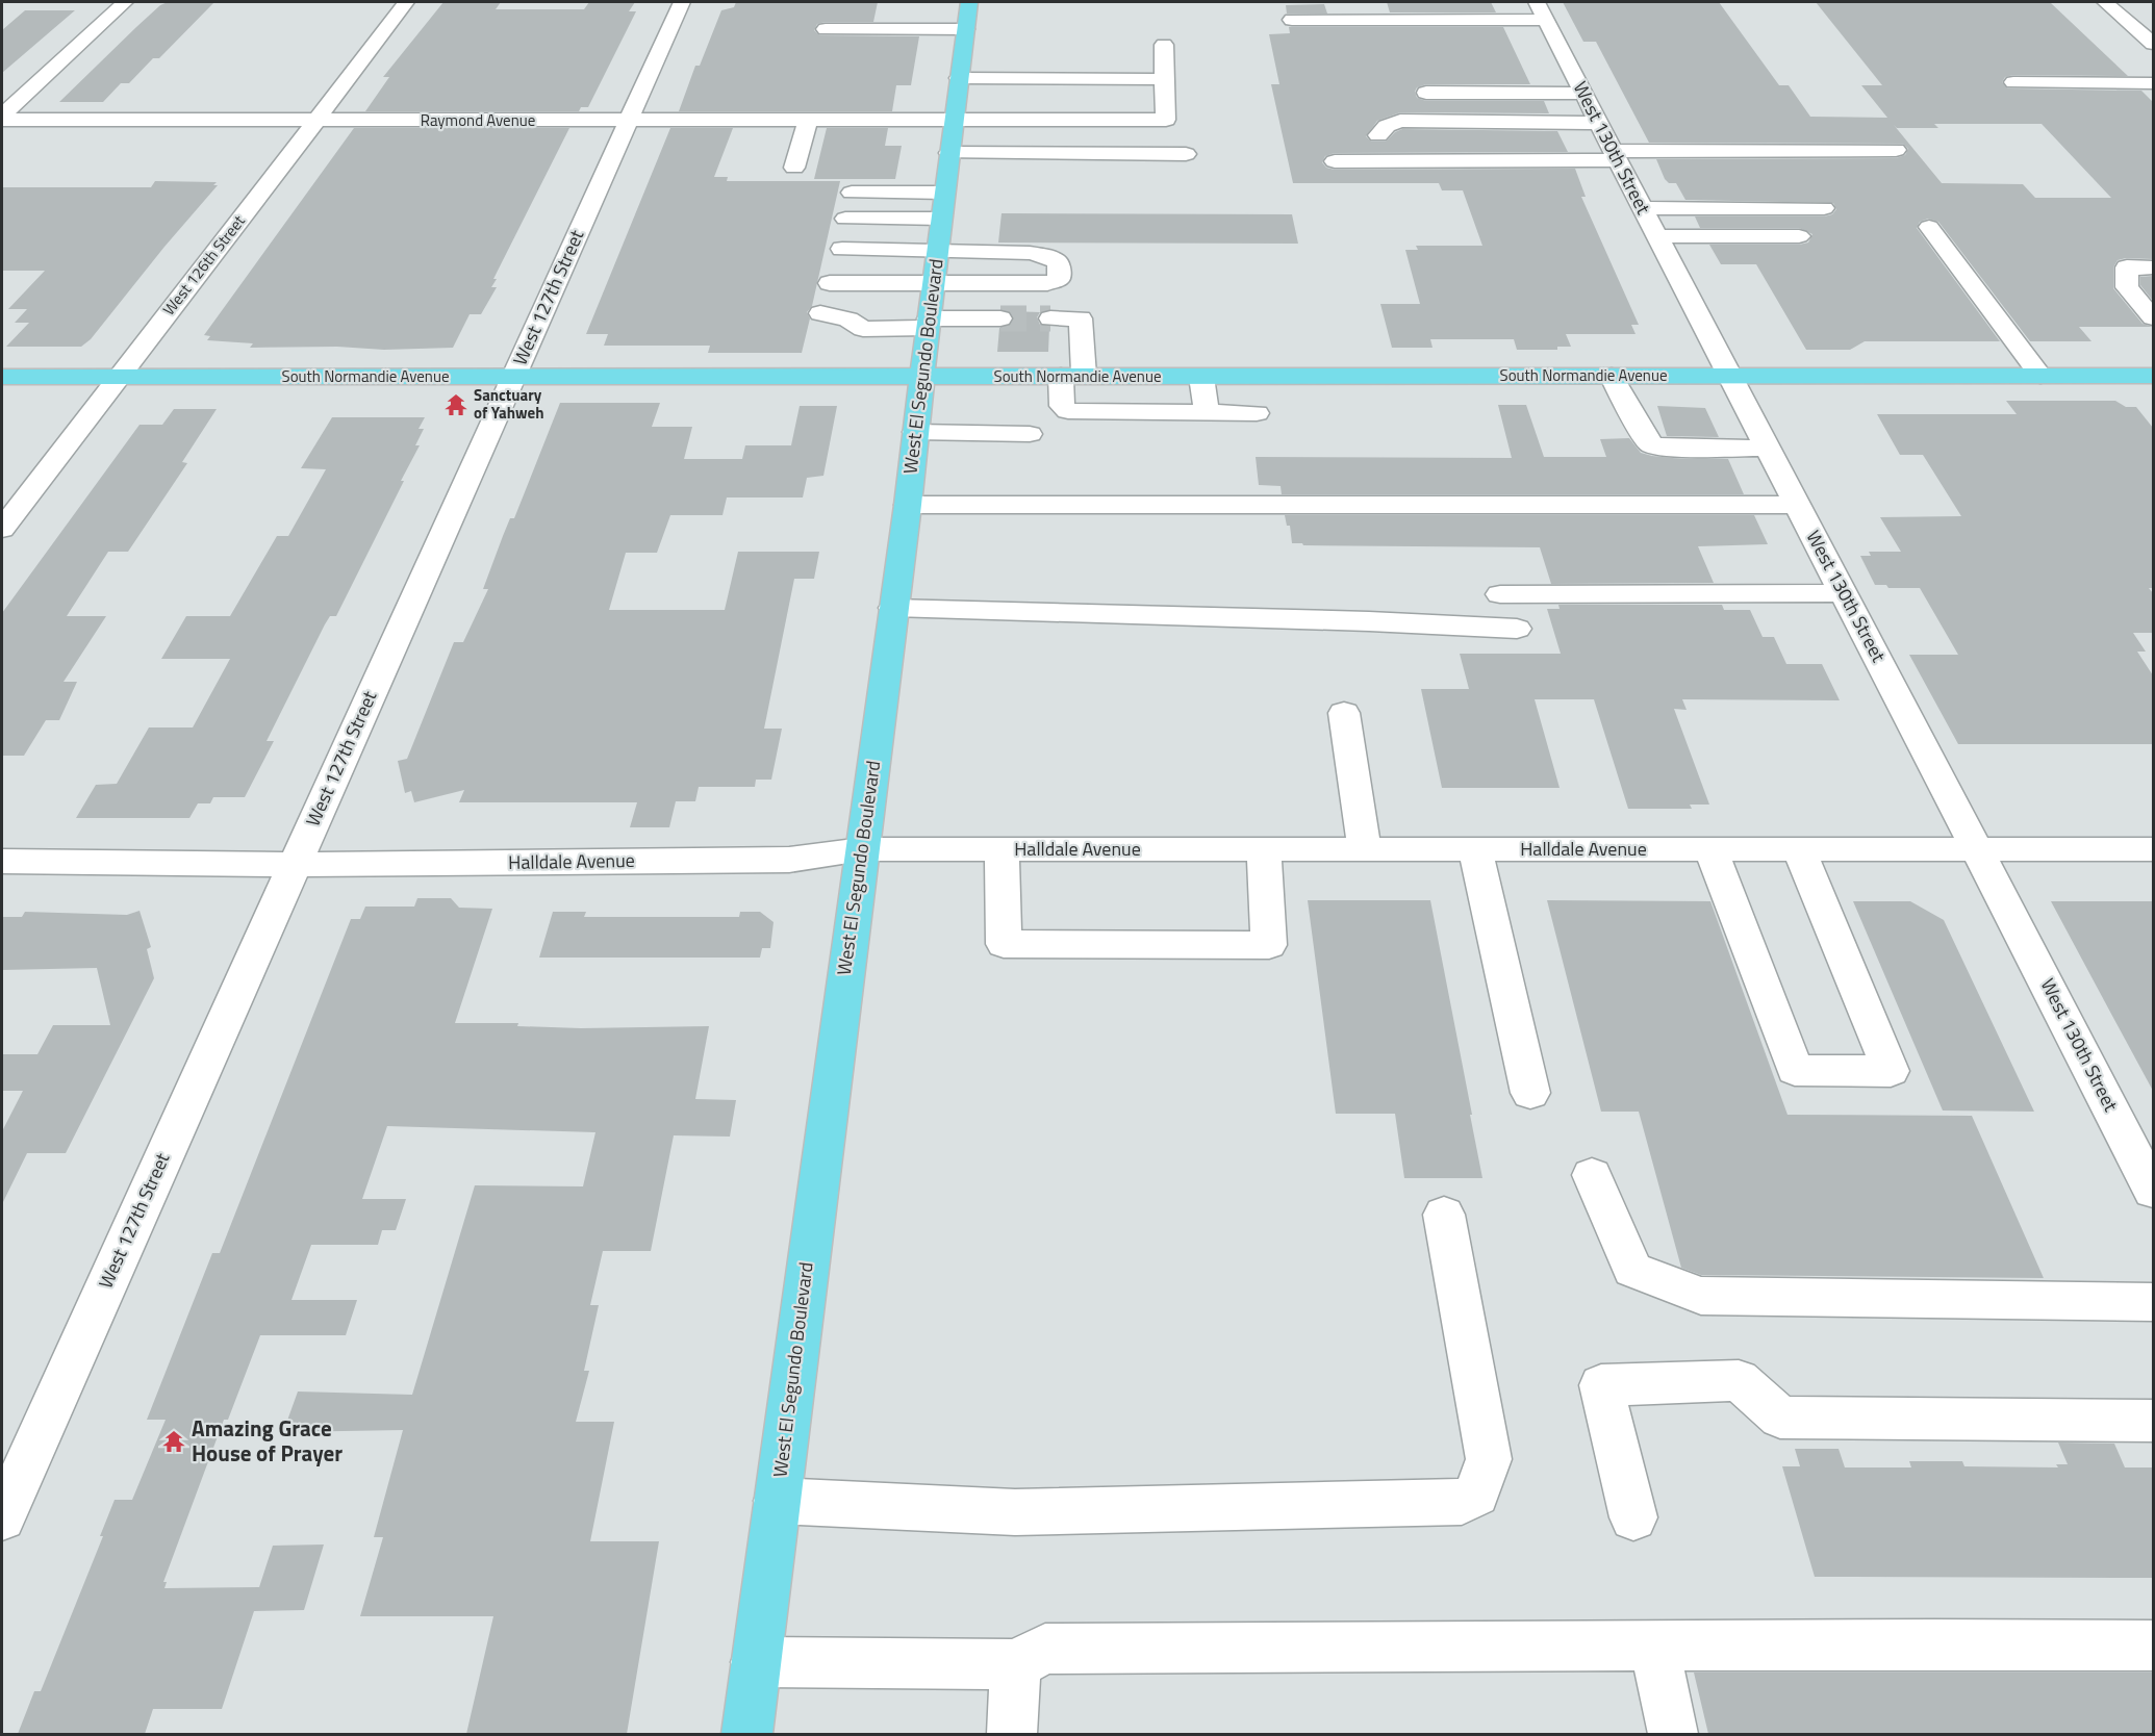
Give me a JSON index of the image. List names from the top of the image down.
{
  "streets": {
    "main road": ["West El Segundo Boulevard", "South Normandie Avenue"],
    "street": [
      "Raymond Avenue",
      "West 130th Street",
      "West 126th Street",
      "West 127th Street",
      "Halldale Avenue"
    ]
  },
  "crossings": [
    ["Raymond Avenue", "West 126th Street"],
    ["Raymond Avenue", "West 127th Street"],
    ["Raymond Avenue", "West El Segundo Boulevard"],
    ["West 130th Street", "South Normandie Avenue"],
    ["West 130th Street", "Halldale Avenue"],
    ["West 126th Street", "South Normandie Avenue"],
    ["West 127th Street", "South Normandie Avenue"],
    ["West 127th Street", "Halldale Avenue"],
    ["West El Segundo Boulevard", "South Normandie Avenue"],
    ["West El Segundo Boulevard", "Halldale Avenue"]
  ],
  "places": {
    "temple": ["Sanctuary of Yahweh", "Amazing Grace House of Prayer"]
  }
}
